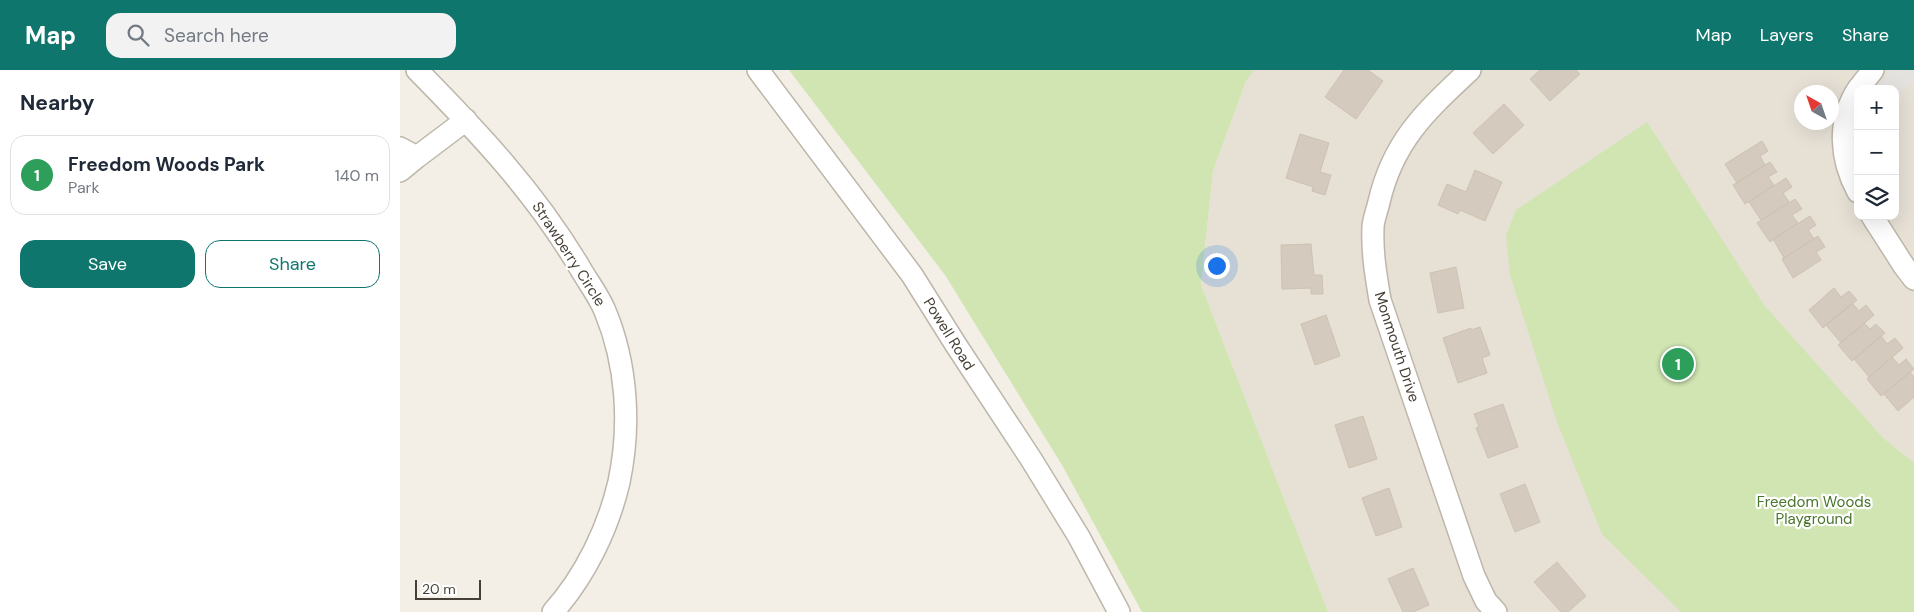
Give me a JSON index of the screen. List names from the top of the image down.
{
  "streets": {
    "street": ["Strawberry Circle", "Powell Road", "Monmouth Drive"]
  },
  "parks": ["Freedom Woods Playground"],
  "scale_bar": "20 m",
  "north": "top left",
  "page": {
    "header": "Map",
    "search": "Search here",
    "nav": ["Map", "Layers", "Share"],
    "heading": "Nearby",
    "map_buttons": ["+", "−"],
    "list": [
      {
        "mark": "1",
        "name": "Freedom Woods Park",
        "note": "Park",
        "value": "140 m"
      }
    ],
    "buttons": ["Save", "Share"],
    "pins": "1",
    "scale": "20 m"
  }
}
